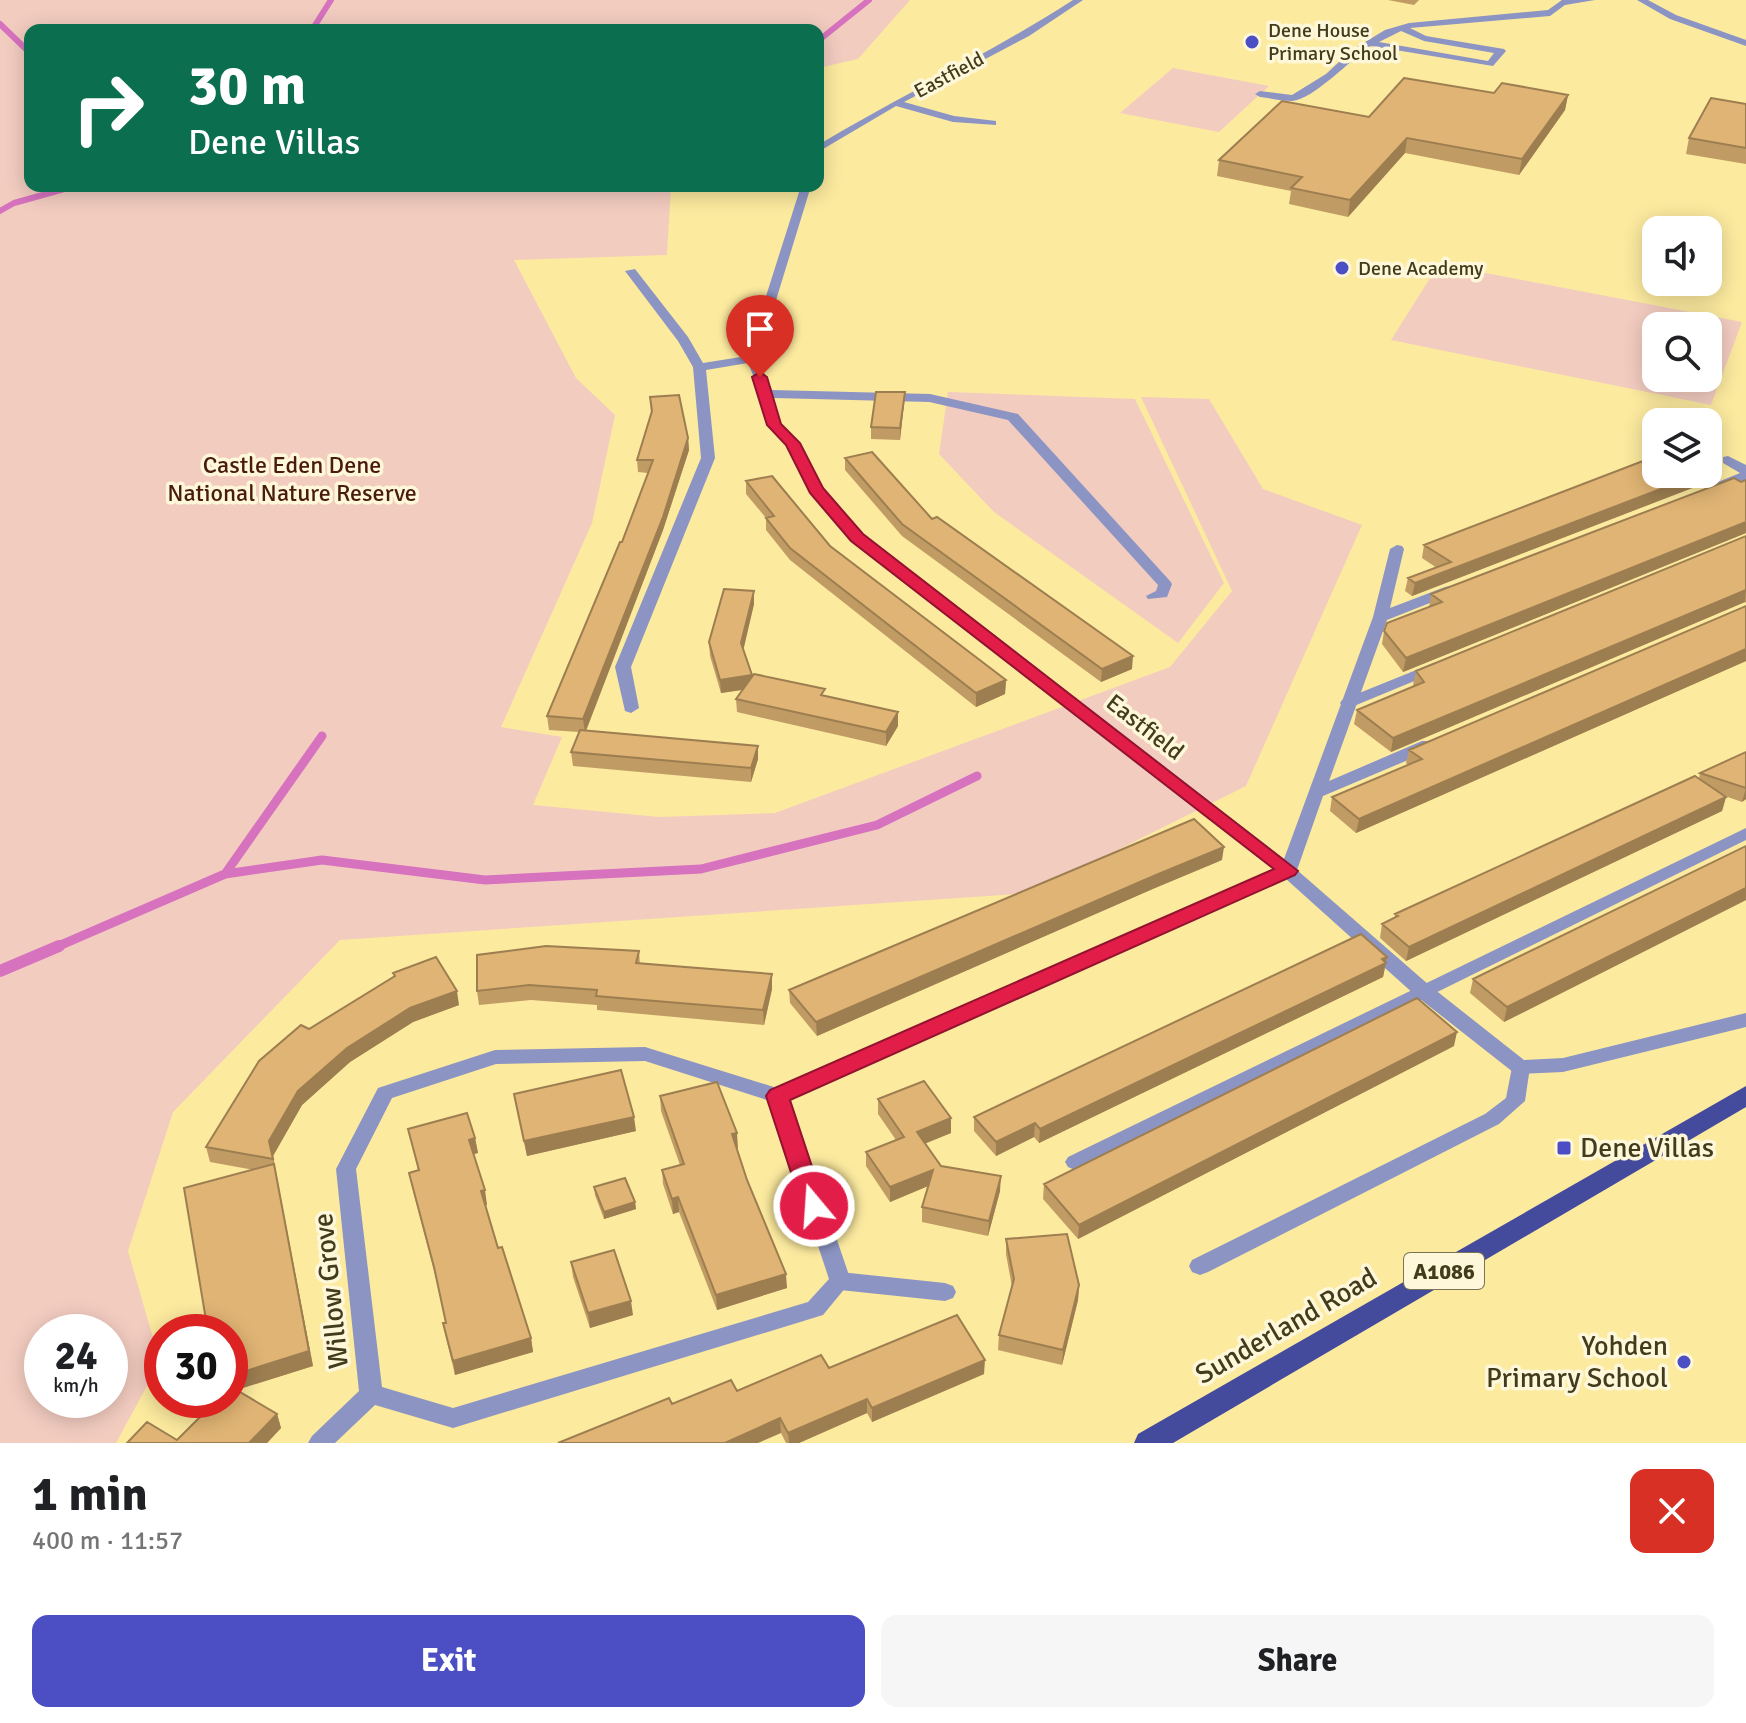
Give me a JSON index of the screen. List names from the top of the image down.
{
  "streets": {
    "main road": ["A1086", "Sunderland Road"],
    "street": ["Eastfield", "Willow Grove"]
  },
  "parks": ["Castle Eden Dene National Nature Reserve"],
  "places": {
    "other": ["Dene House Primary School", "Dene Academy", "Yohden Primary School"],
    "transit": ["Dene Villas"]
  },
  "page": {
    "turn": ["30 m", "Dene Villas"],
    "speed": "24 km/h",
    "limit": "30",
    "heading": ["1 min", "400 m · 11:57"],
    "buttons": ["Exit", "Share"]
  }
}
